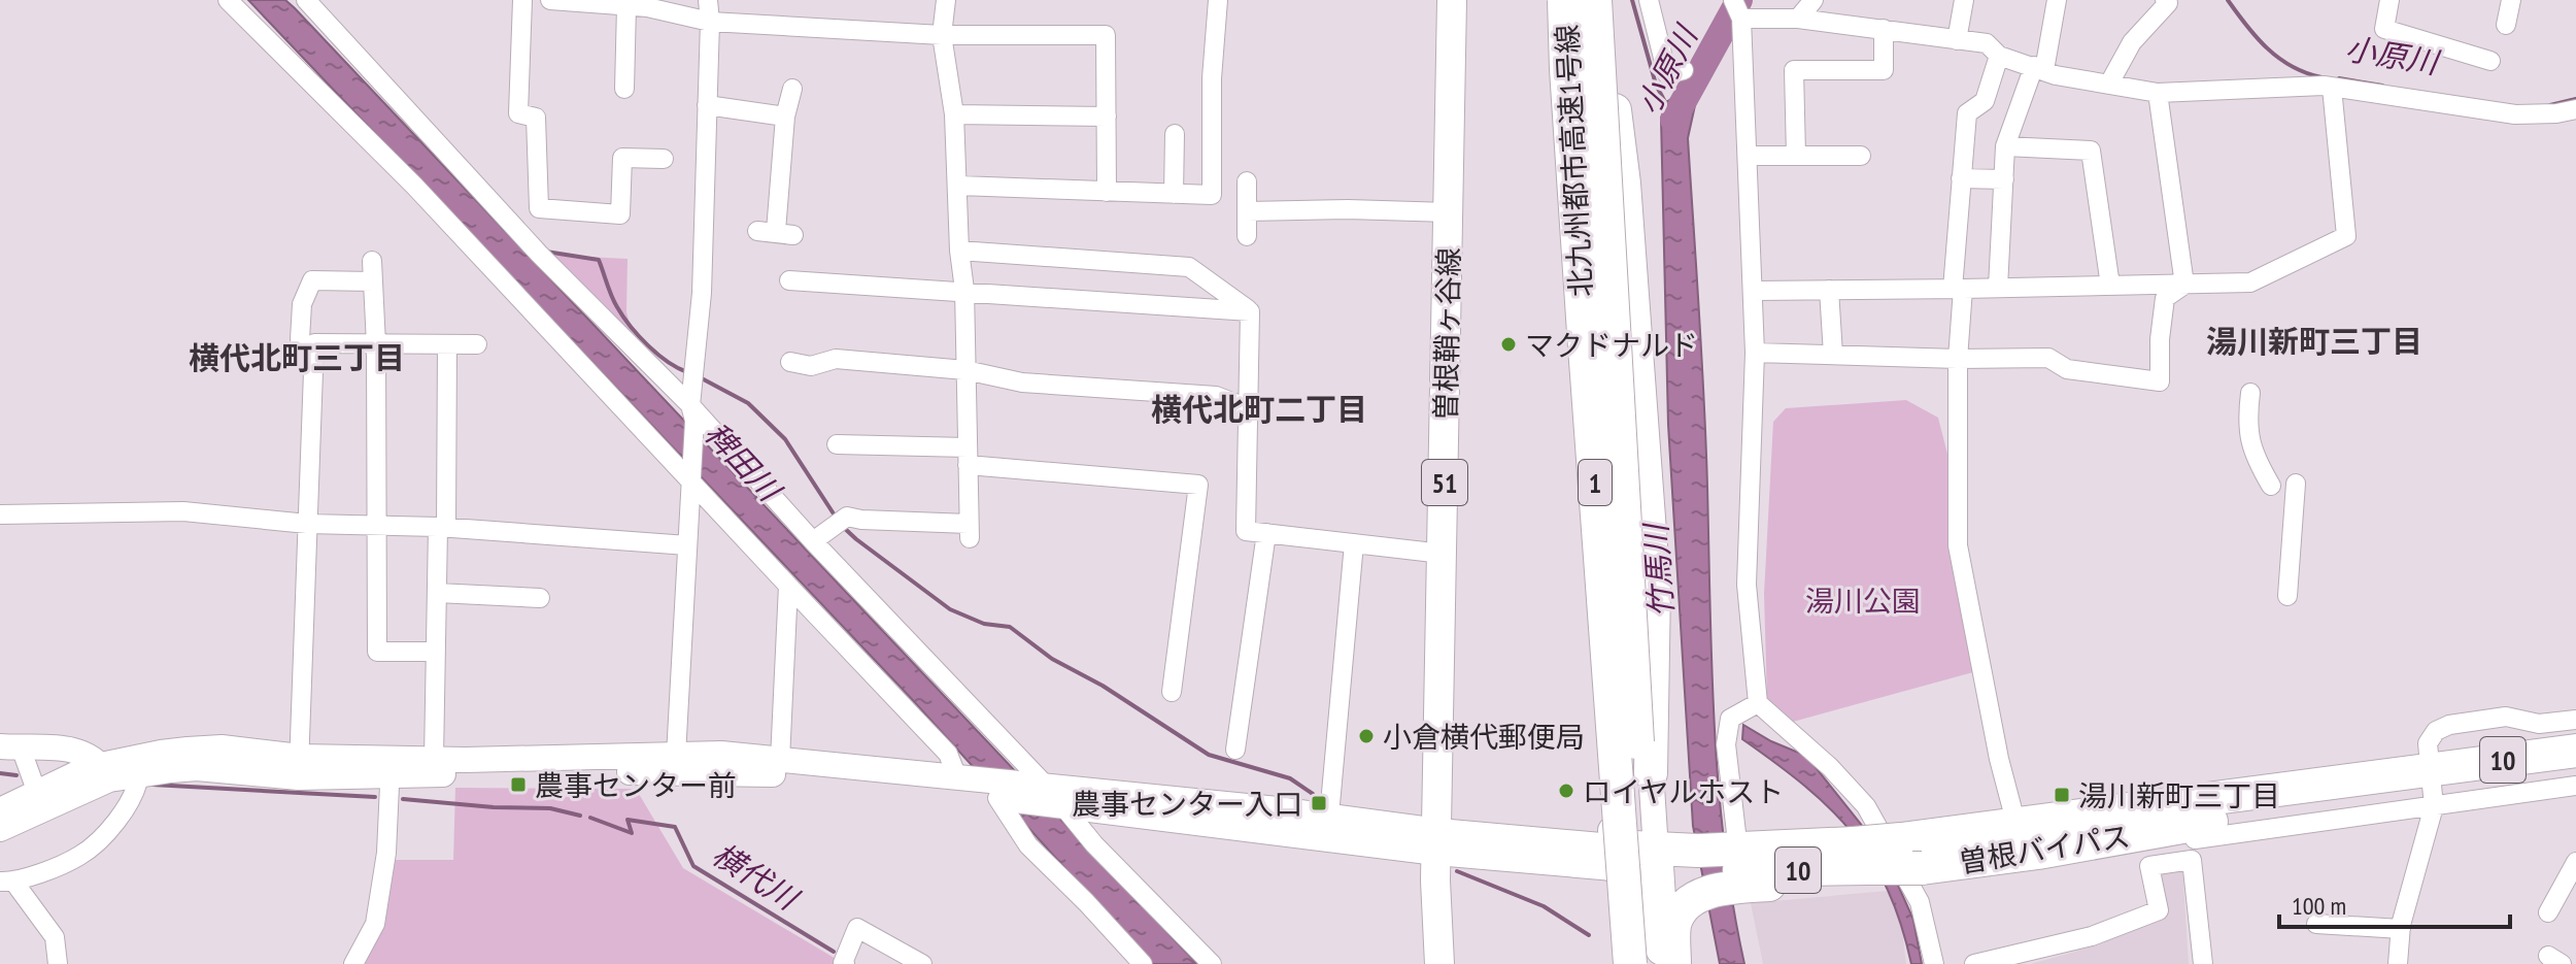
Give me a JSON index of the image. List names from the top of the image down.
{
  "streets": {
    "highway": [
      "北九州都市高速1号線",
      "1",
      "10",
      "曽根バイパス"
    ],
    "main road": ["曽根鞘ヶ谷線", "51"]
  },
  "districts": ["湯川新町三丁目", "横代北町三丁目", "横代北町二丁目"],
  "water": [
    "小原川",
    "稗田川",
    "竹馬川",
    "横代川"
  ],
  "parks": ["湯川公園"],
  "places": {
    "other": ["マクドナルド", "小倉横代郵便局", "ロイヤルホスト"],
    "transit": ["農事センター前", "湯川新町三丁目", "農事センター入口"]
  },
  "scale_bar": "100 m"
}
